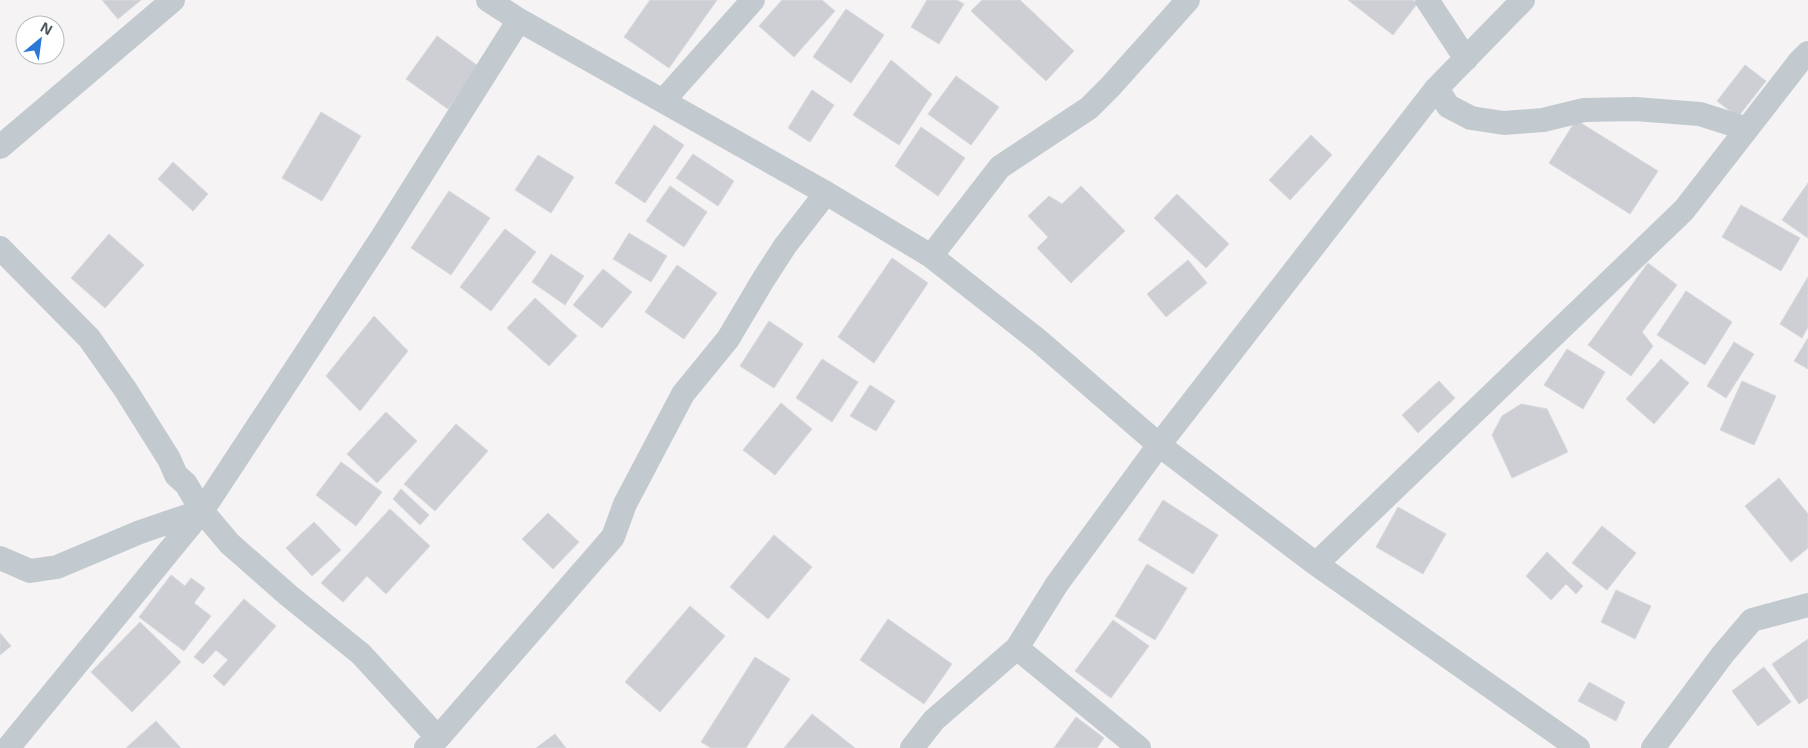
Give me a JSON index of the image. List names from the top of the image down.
{
  "north": "top right"
}
